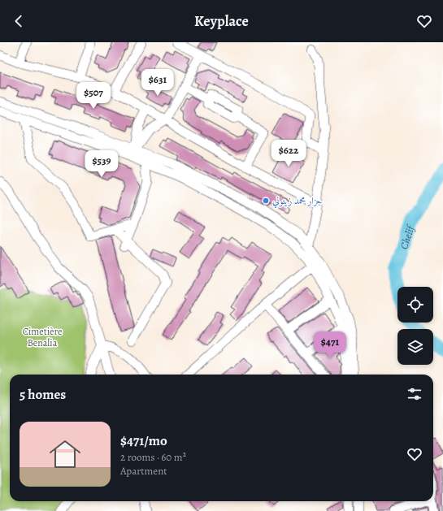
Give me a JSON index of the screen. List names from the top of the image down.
{
  "water": ["Chelif"],
  "parks": ["Cimetière Benalia"],
  "places": ["جزار محمد زيتوني"],
  "page": {
    "header": "Keyplace",
    "price": [
      "$631",
      "$507",
      "$622",
      "$539",
      "$471"
    ],
    "heading": "5 homes",
    "list": [
      {
        "name": "$471/mo",
        "note": "2 rooms · 60 m² · Apartment"
      }
    ]
  }
}
